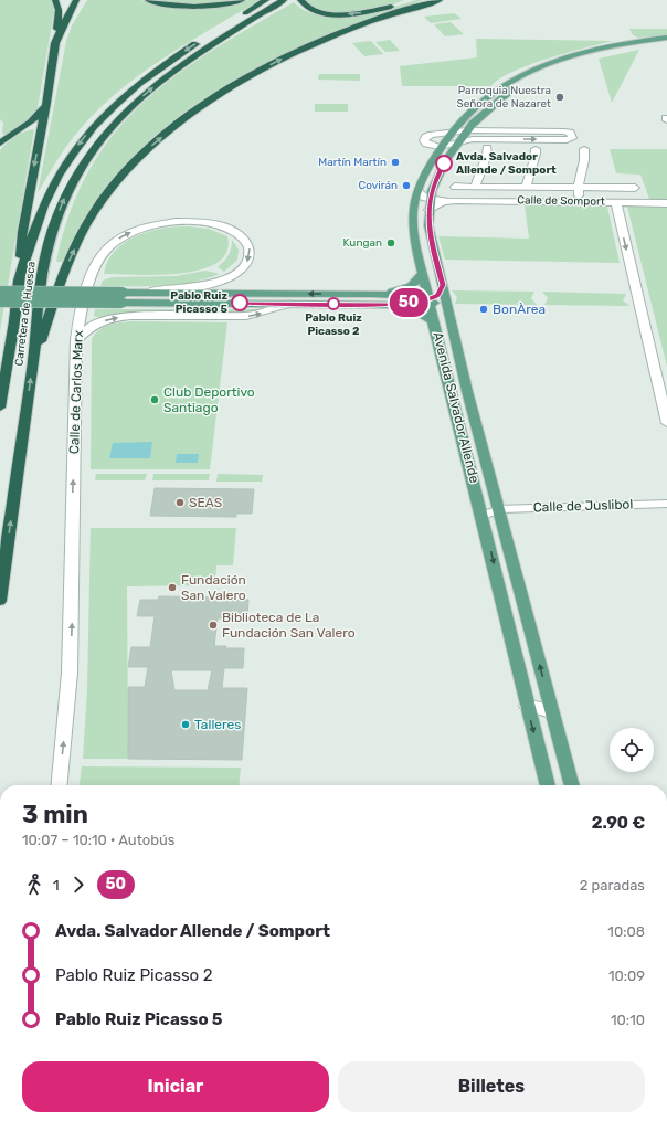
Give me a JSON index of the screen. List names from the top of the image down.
{
  "streets": {
    "highway": ["Carretera de Huesca"],
    "main road": ["Avenida Salvador Allende"],
    "street": ["Calle de Somport", "Calle de Carlos Marx", "Calle de Juslibol"]
  },
  "crossings": [
    ["Calle de Somport", "Avenida Salvador Allende"],
    ["Avenida Salvador Allende", "Calle de Juslibol"]
  ],
  "places": [
    "Parroquia Nuestra Señora de Nazaret",
    "Martín Martín",
    "Avda. Salvador Allende / Somport",
    "Covirán",
    "Kungan",
    "Pablo Ruiz Picasso 5",
    "Pablo Ruiz Picasso 2",
    "BonÀrea",
    "Club Deportivo Santiago",
    "SEAS",
    "Fundación San Valero",
    "Biblioteca de La Fundación San Valero",
    "Talleres"
  ],
  "lines": ["bus line 50"],
  "page": {
    "on_map": "50",
    "heading": ["3 min", "10:07 – 10:10 · Autobús", "2.90 €"],
    "legs": ["1", "50", "2 paradas"],
    "list": [
      {
        "name": "Avda. Salvador Allende / Somport",
        "value": "10:08"
      },
      {
        "name": "Pablo Ruiz Picasso 2",
        "value": "10:09"
      },
      {
        "name": "Pablo Ruiz Picasso 5",
        "value": "10:10"
      }
    ],
    "buttons": ["Iniciar", "Billetes"]
  }
}
